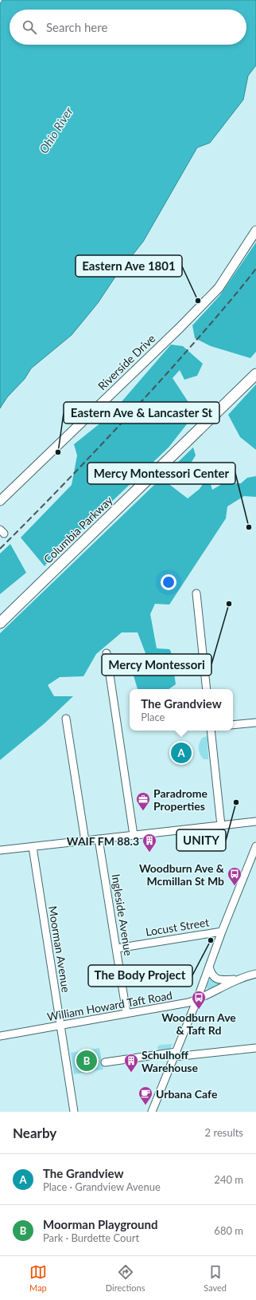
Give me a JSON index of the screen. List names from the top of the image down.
{
  "streets": {
    "highway": ["Columbia Parkway"],
    "main road": ["Riverside Drive"],
    "street": [
      "Ingleside Avenue",
      "Locust Street",
      "Moorman Avenue",
      "William Howard Taft Road"
    ]
  },
  "crossings": [
    ["Ingleside Avenue", "Locust Street"],
    ["Ingleside Avenue", "William Howard Taft Road"],
    ["Moorman Avenue", "William Howard Taft Road"]
  ],
  "water": ["Ohio River"],
  "places": {
    "other": [
      "Eastern Ave 1801",
      "Eastern Ave & Lancaster St",
      "Mercy Montessori Center",
      "Mercy Montessori",
      "UNITY",
      "The Body Project"
    ],
    "office": ["Paradrome Properties"],
    "building": ["WAIF FM 88.3", "Schulhoff Warehouse"],
    "bus stop": ["Woodburn Ave & Mcmillan St Mb", "Woodburn Ave & Taft Rd"],
    "cafe": ["Urbana Cafe"]
  },
  "page": {
    "search": "Search here",
    "popup": ["The Grandview", "Place"],
    "pins": ["A", "B"],
    "heading": ["Nearby", "2 results"],
    "list": [
      {
        "mark": "A",
        "name": "The Grandview",
        "note": "Place · Grandview Avenue",
        "value": "240 m"
      },
      {
        "mark": "B",
        "name": "Moorman Playground",
        "note": "Park · Burdette Court",
        "value": "680 m"
      }
    ],
    "nav": ["Map", "Directions", "Saved"]
  }
}
